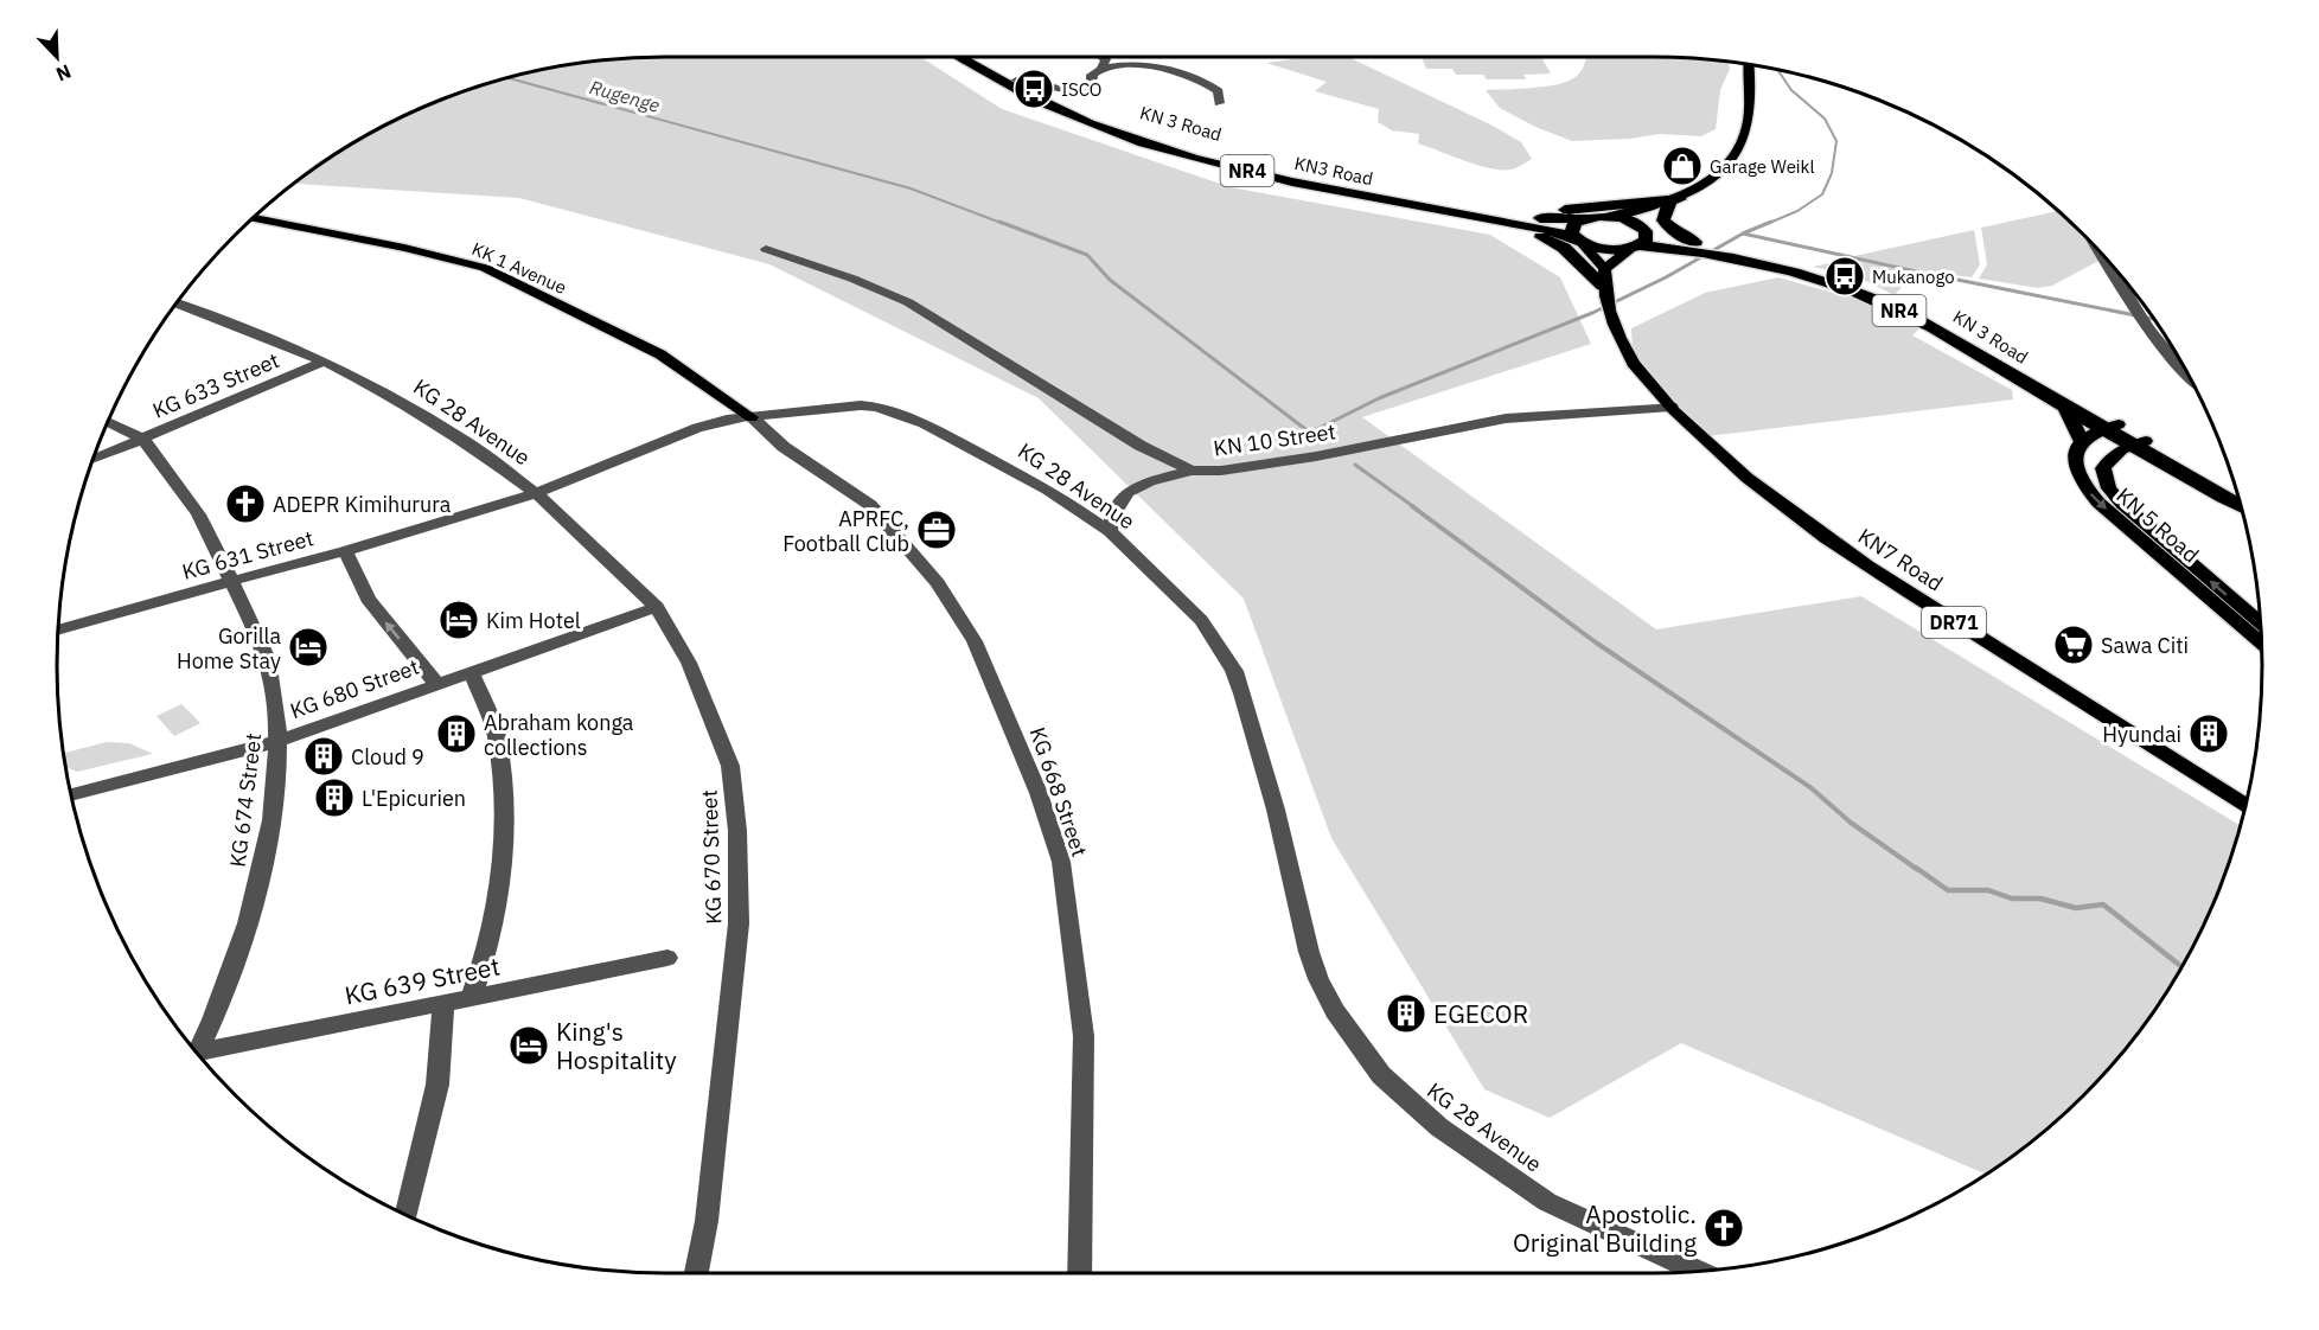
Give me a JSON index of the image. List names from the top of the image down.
{
  "streets": {
    "highway": ["KN 3 Road", "NR4", "KN3 Road"],
    "main road": [
      "KK 1 Avenue",
      "KN 5 Road",
      "KN7 Road",
      "DR71"
    ],
    "street": [
      "KG 633 Street",
      "KG 28 Avenue",
      "KN 10 Street",
      "KG 631 Street",
      "KG 680 Street",
      "KG 668 Street",
      "KG 674 Street",
      "KG 670 Street",
      "KG 639 Street"
    ]
  },
  "crossings": [
    ["KN 3 Road", "NR4"],
    ["KN 3 Road", "KN3 Road"],
    ["KN 3 Road", "KN 5 Road"],
    ["NR4", "KN3 Road"],
    ["NR4", "KN7 Road"],
    ["KN3 Road", "KN7 Road"],
    ["KK 1 Avenue", "KG 28 Avenue"],
    ["KK 1 Avenue", "KG 668 Street"],
    ["KG 633 Street", "KG 28 Avenue"],
    ["KG 633 Street", "KG 674 Street"],
    ["KG 28 Avenue", "KG 631 Street"],
    ["KG 28 Avenue", "KG 668 Street"],
    ["KG 28 Avenue", "KG 670 Street"],
    ["KN 10 Street", "KN7 Road"],
    ["KG 631 Street", "KG 674 Street"],
    ["KG 631 Street", "KG 670 Street"],
    ["KG 680 Street", "KG 674 Street"],
    ["KG 680 Street", "KG 670 Street"]
  ],
  "water": ["Rugenge"],
  "places": {
    "bus stop": ["ISCO", "Mukanogo"],
    "shop": ["Garage Weikl"],
    "church": ["ADEPR Kimihurura", "Apostolic. Original Building"],
    "office": ["APRFC, Football Club"],
    "hotel": ["Kim Hotel", "Gorilla Home Stay", "King's Hospitality"],
    "supermarket": ["Sawa Citi"],
    "building": [
      "Abraham konga collections",
      "Hyundai",
      "Cloud 9",
      "L'Epicurien",
      "EGECOR"
    ]
  },
  "north": "bottom right"
}
